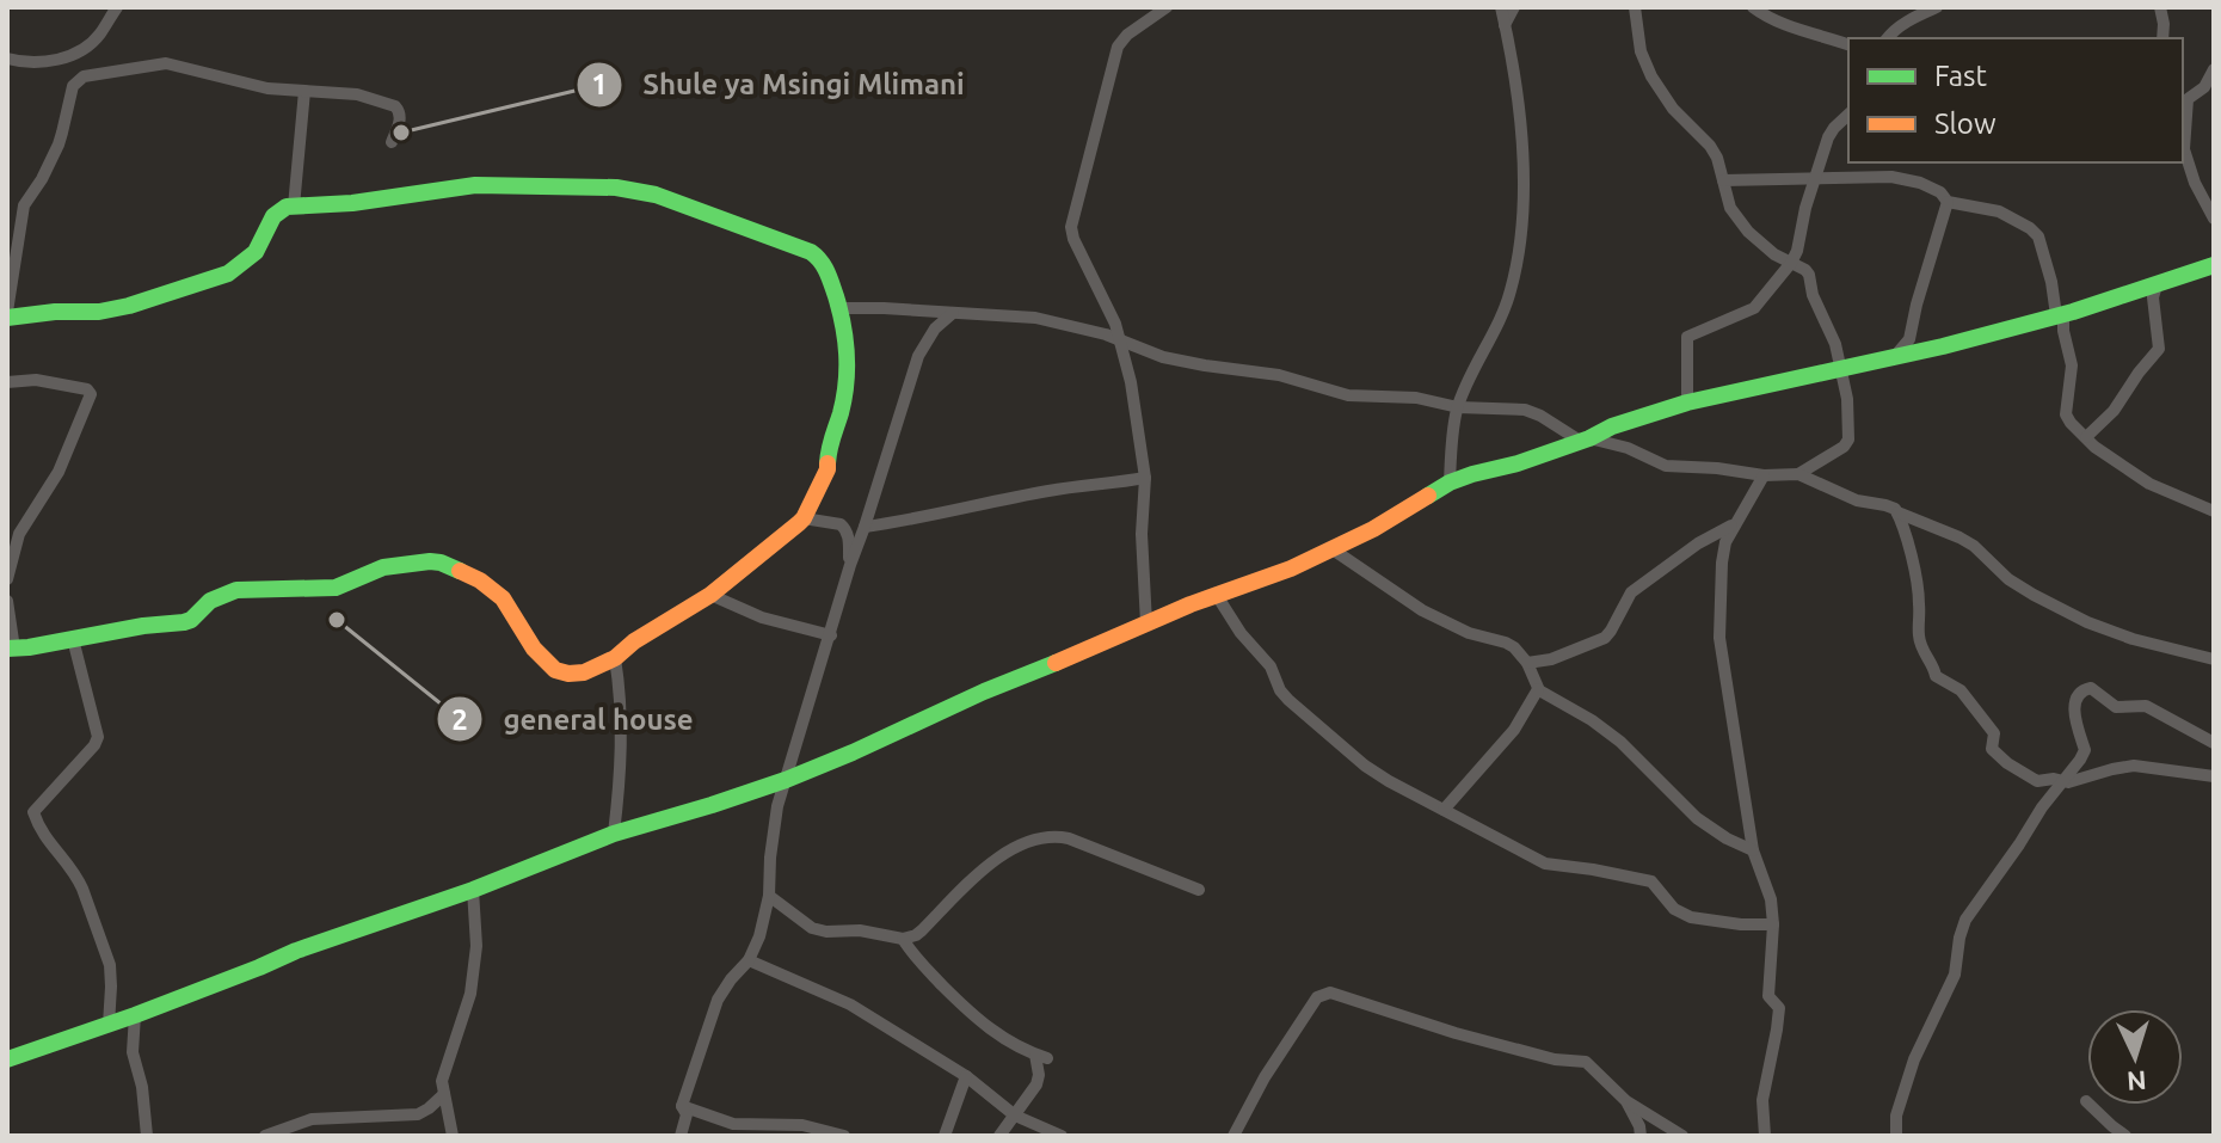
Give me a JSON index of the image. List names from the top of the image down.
{
  "places": ["Shule ya Msingi Mlimani", "general house"],
  "legend": ["Fast", "Slow"],
  "north": "bottom"
}
